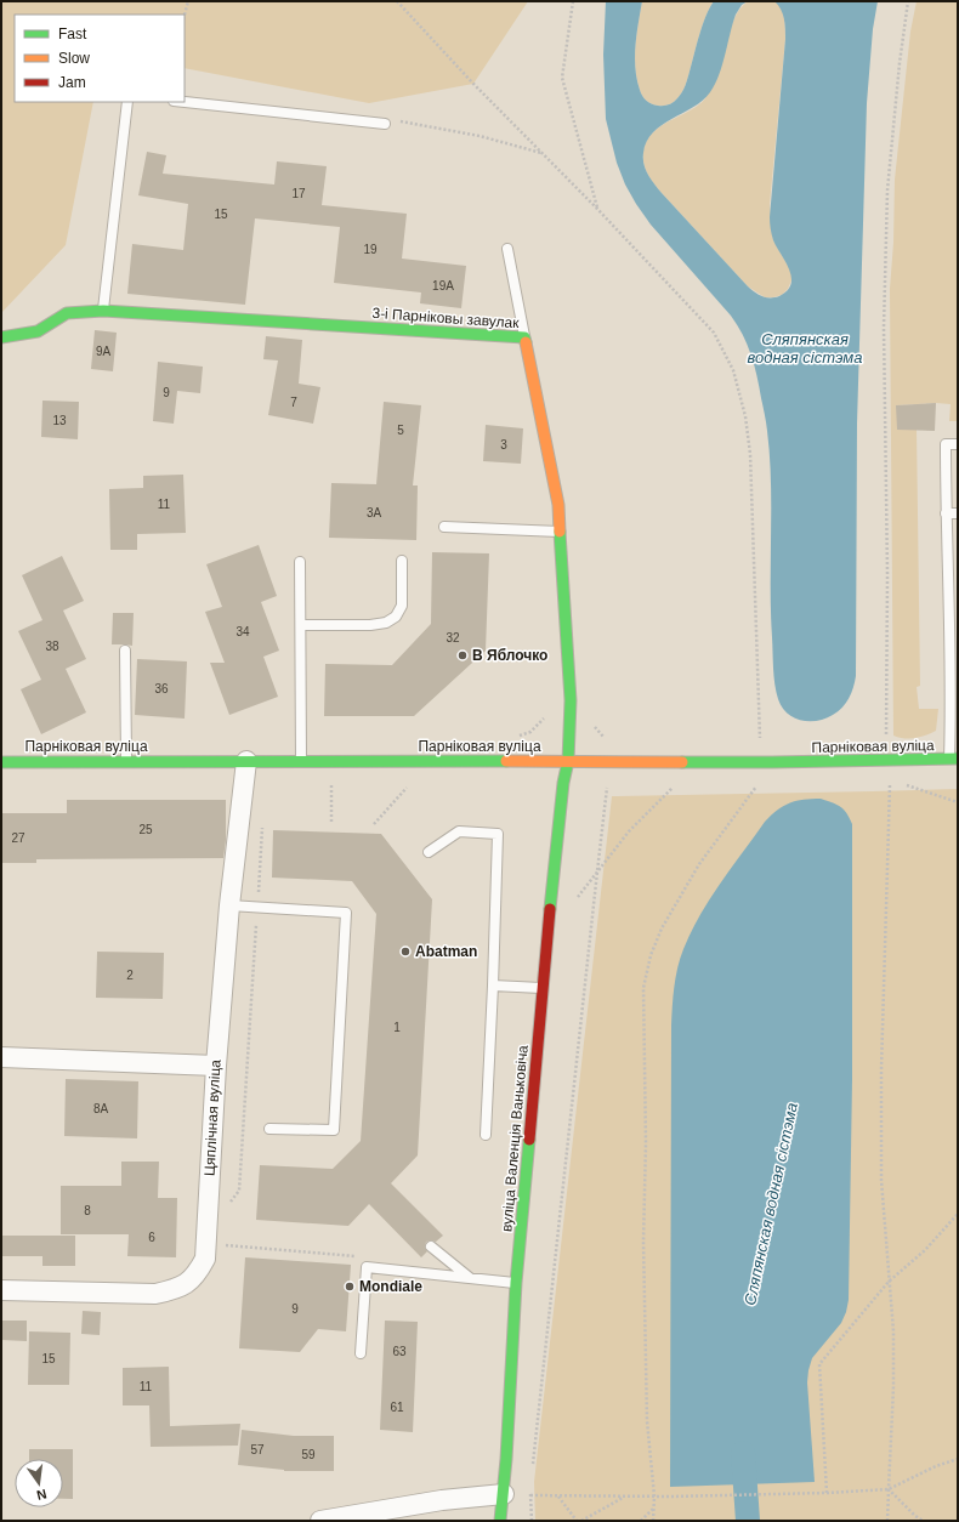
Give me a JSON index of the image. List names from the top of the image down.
{
  "streets": {
    "street": [
      "3-і Парніковы завулак",
      "Парніковая вуліца",
      "Цяплічная вуліца",
      "вуліца Валенція Ваньковіча"
    ]
  },
  "crossings": [
    ["3-і Парніковы завулак", "Парніковая вуліца"],
    ["3-і Парніковы завулак", "вуліца Валенція Ваньковіча"],
    ["Парніковая вуліца", "Цяплічная вуліца"],
    ["Парніковая вуліца", "вуліца Валенція Ваньковіча"]
  ],
  "water": ["Сляпянская водная сістэма"],
  "places": ["В Яблочко", "Abatman", "Mondiale"],
  "house_numbers": [
    "17",
    "15",
    "19",
    "19А",
    "9А",
    "9",
    "7",
    "13",
    "5",
    "3",
    "11",
    "3А",
    "34",
    "32",
    "38",
    "36",
    "25",
    "27",
    "2",
    "1",
    "8А",
    "8",
    "6",
    "9",
    "63",
    "15",
    "11",
    "61",
    "57",
    "59"
  ],
  "legend": ["Fast", "Slow", "Jam"],
  "north": "bottom"
}
